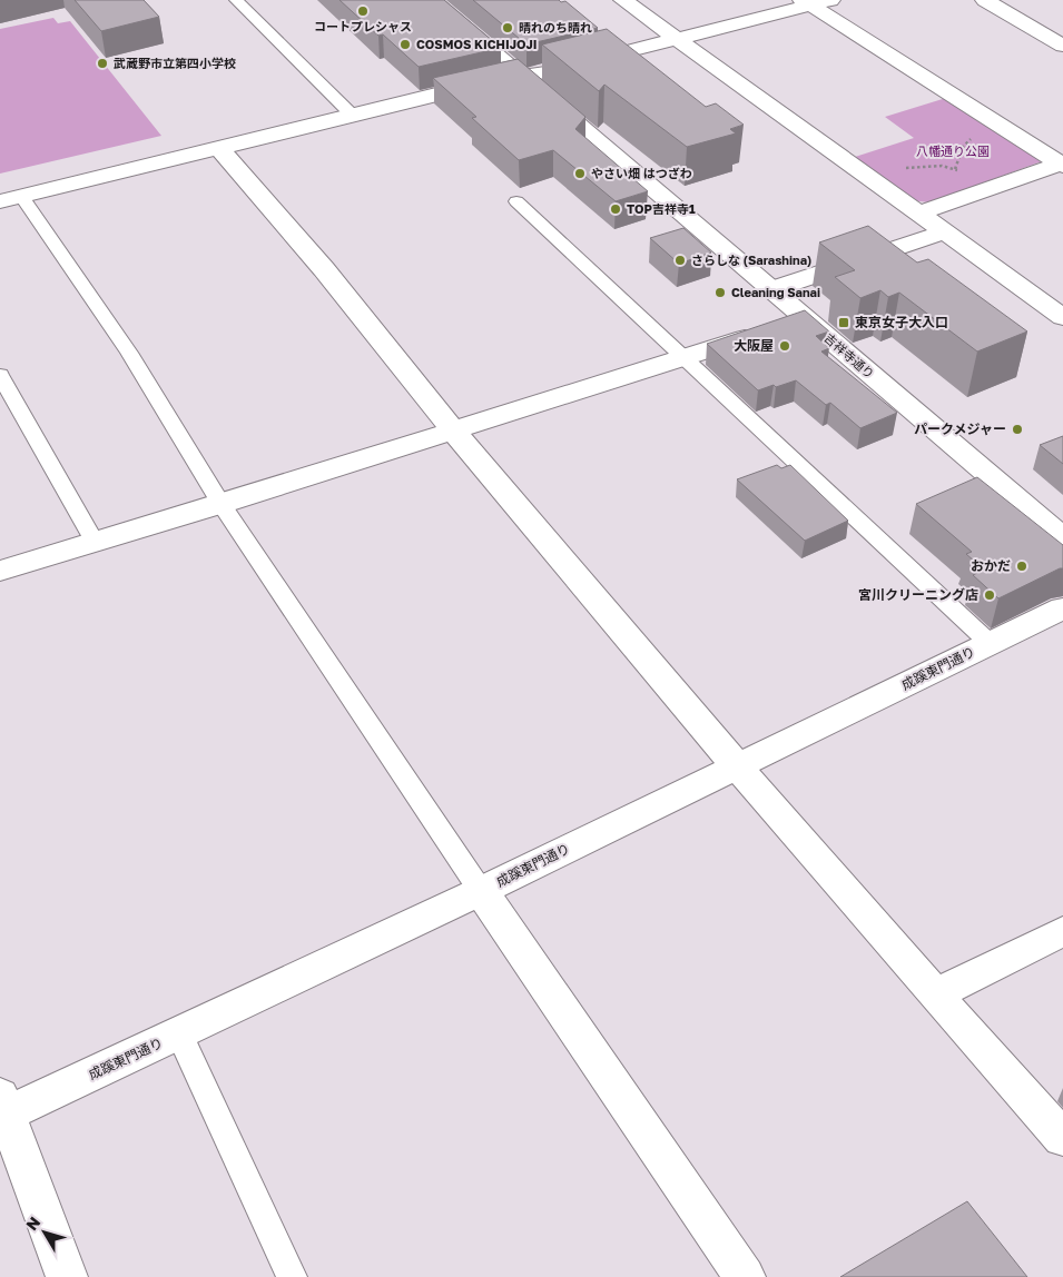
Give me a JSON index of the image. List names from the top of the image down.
{
  "streets": {
    "street": ["吉祥寺通り", "成蹊東門通り"]
  },
  "parks": ["八幡通り公園"],
  "places": {
    "other": [
      "コートプレシャス",
      "晴れのち晴れ",
      "COSMOS KICHIJOJI",
      "武蔵野市立第四小学校",
      "やさい畑 はつざわ",
      "TOP吉祥寺1",
      "さらしな (Sarashina)",
      "Cleaning Sanai",
      "大阪屋",
      "パークメジャー",
      "おかだ",
      "宮川クリーニング店"
    ],
    "transit": ["東京女子大入口"]
  },
  "north": "top left"
}
